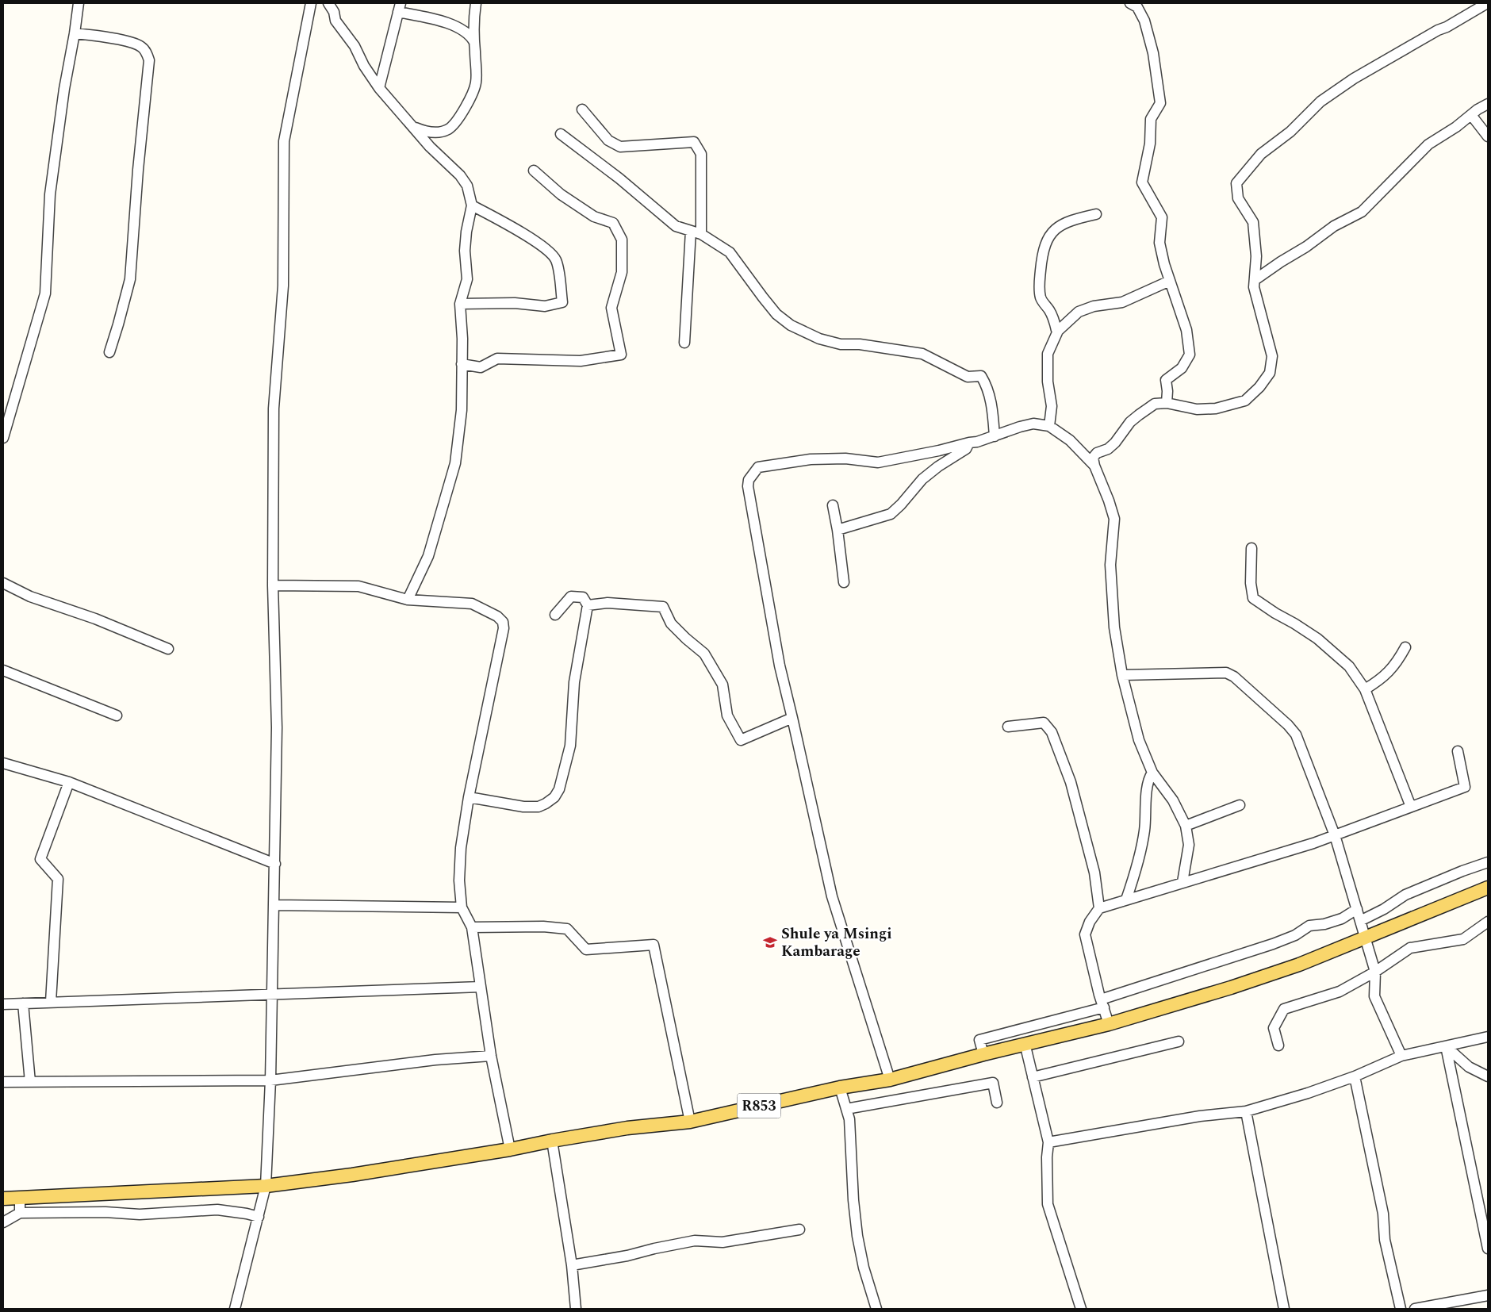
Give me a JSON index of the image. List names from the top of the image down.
{
  "streets": {
    "main road": ["R853"]
  },
  "places": {
    "school or university": ["Shule ya Msingi Kambarage"]
  }
}
